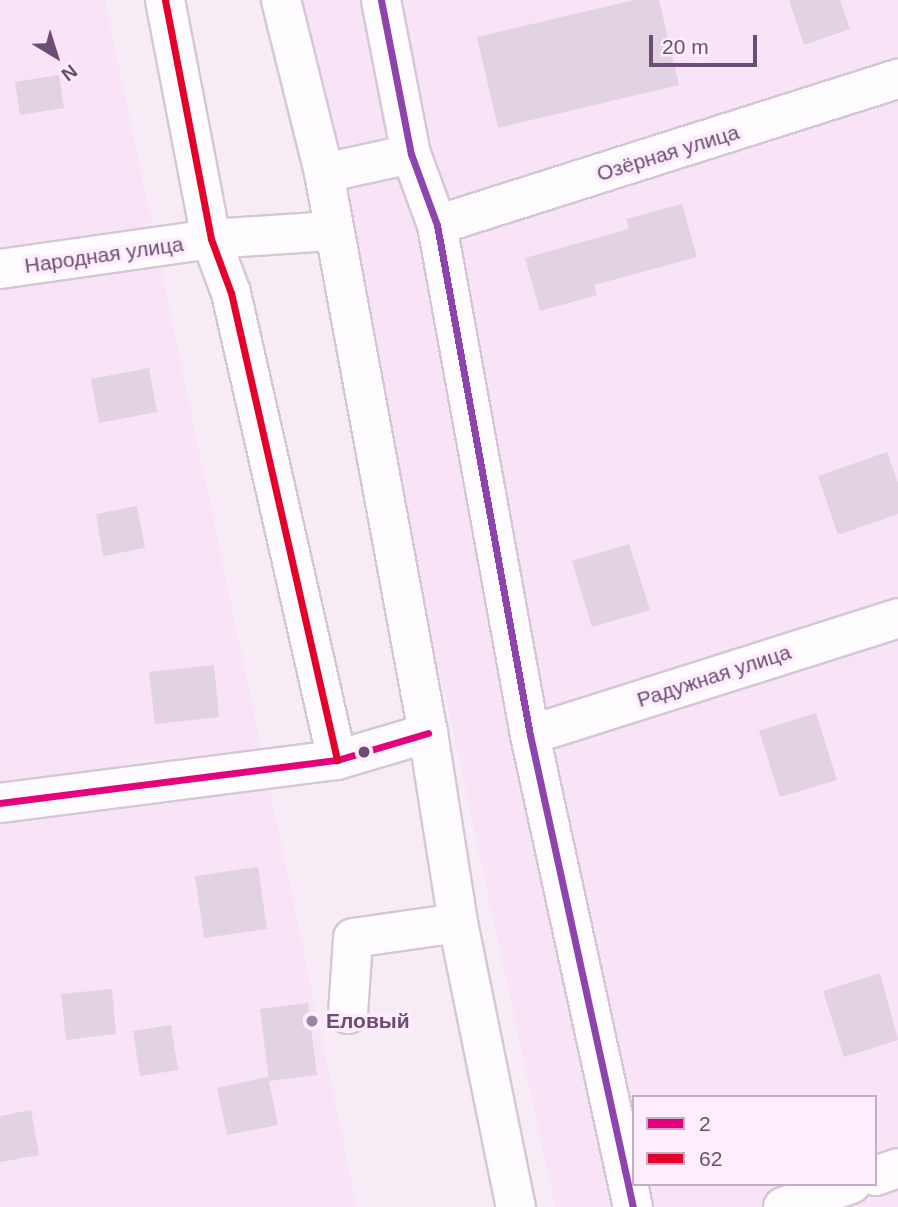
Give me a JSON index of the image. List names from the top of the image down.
{
  "streets": {
    "street": ["Озёрная улица", "Народная улица", "Радужная улица"]
  },
  "places": ["Еловый"],
  "lines": ["transit line 62", "transit line 2"],
  "legend": ["2", "62"],
  "scale_bar": "20 m",
  "north": "bottom right"
}
